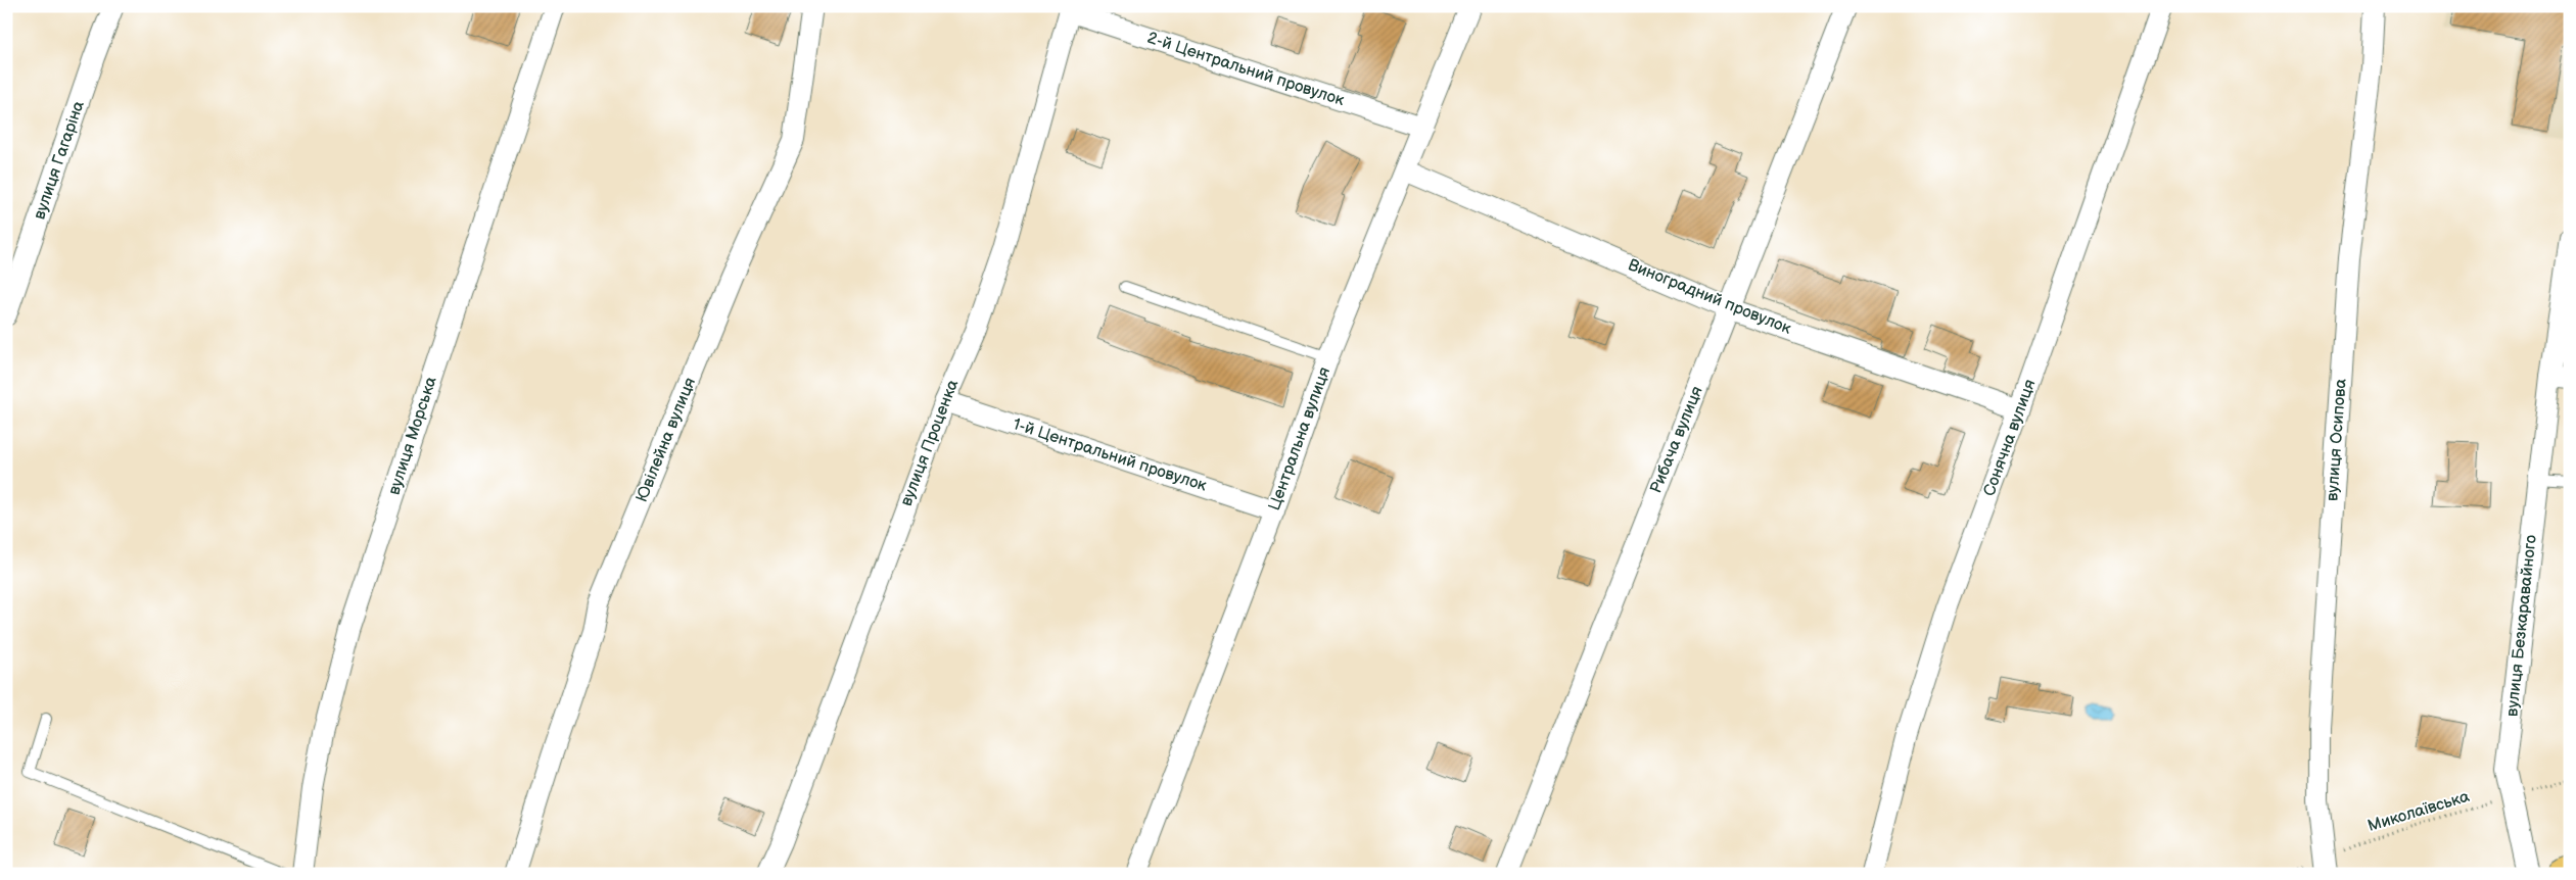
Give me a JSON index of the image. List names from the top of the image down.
{
  "streets": {
    "street": [
      "2-й Центральний провулок",
      "вулиця Гагаріна",
      "Виноградний провулок",
      "вулиця Морська",
      "Сонячна вулиця",
      "Центральна вулиця",
      "Ювілейна вулиця",
      "Рибача вулиця",
      "вулиця Осипова",
      "вулиця Проценка",
      "1-й Центральний провулок",
      "вулиця Безкаравайного"
    ],
    "path": ["Миколаївська"]
  },
  "crossings": [
    ["2-й Центральний провулок", "Центральна вулиця"],
    ["2-й Центральний провулок", "вулиця Проценка"],
    ["Виноградний провулок", "Сонячна вулиця"],
    ["Виноградний провулок", "Центральна вулиця"],
    ["Виноградний провулок", "Рибача вулиця"],
    ["Центральна вулиця", "1-й Центральний провулок"],
    ["вулиця Осипова", "Миколаївська"],
    ["вулиця Проценка", "1-й Центральний провулок"],
    ["вулиця Безкаравайного", "Миколаївська"]
  ]
}
